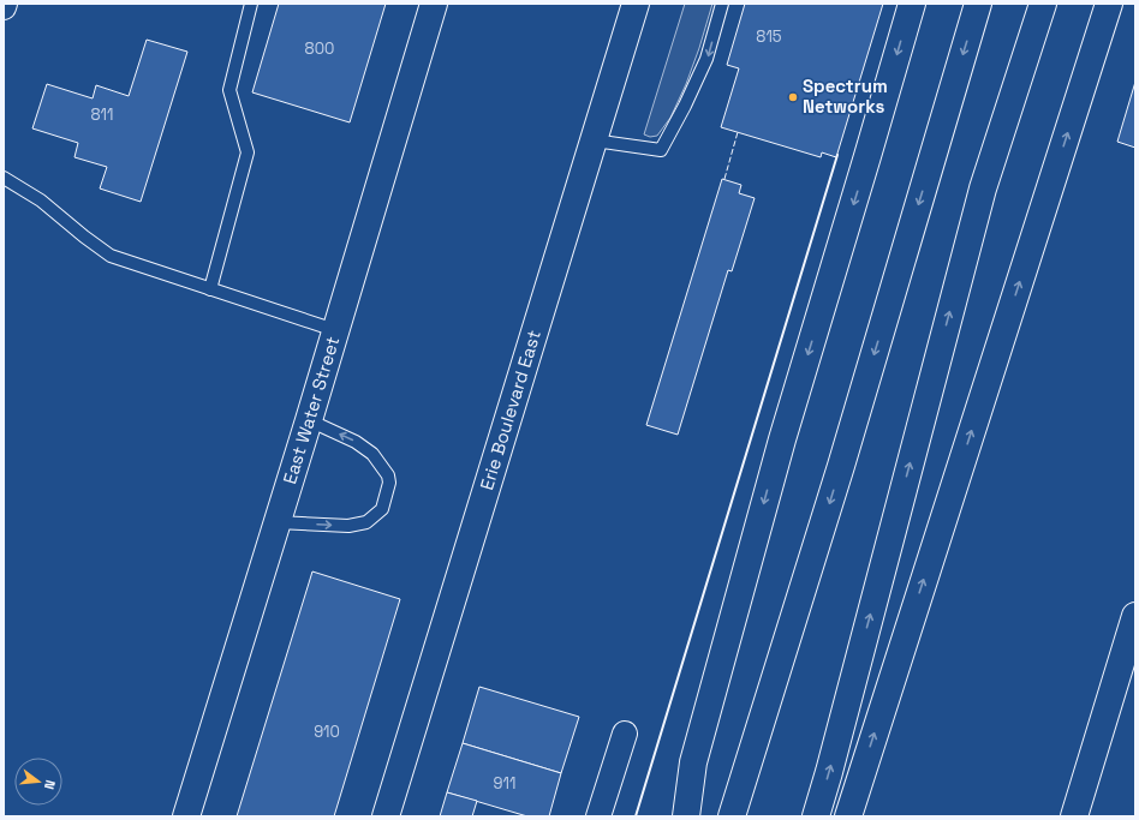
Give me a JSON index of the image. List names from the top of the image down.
{
  "streets": {
    "main road": ["East Water Street", "Erie Boulevard East"]
  },
  "places": ["Spectrum Networks"],
  "house_numbers": [
    "815",
    "800",
    "811",
    "910",
    "911"
  ],
  "north": "right"
}
